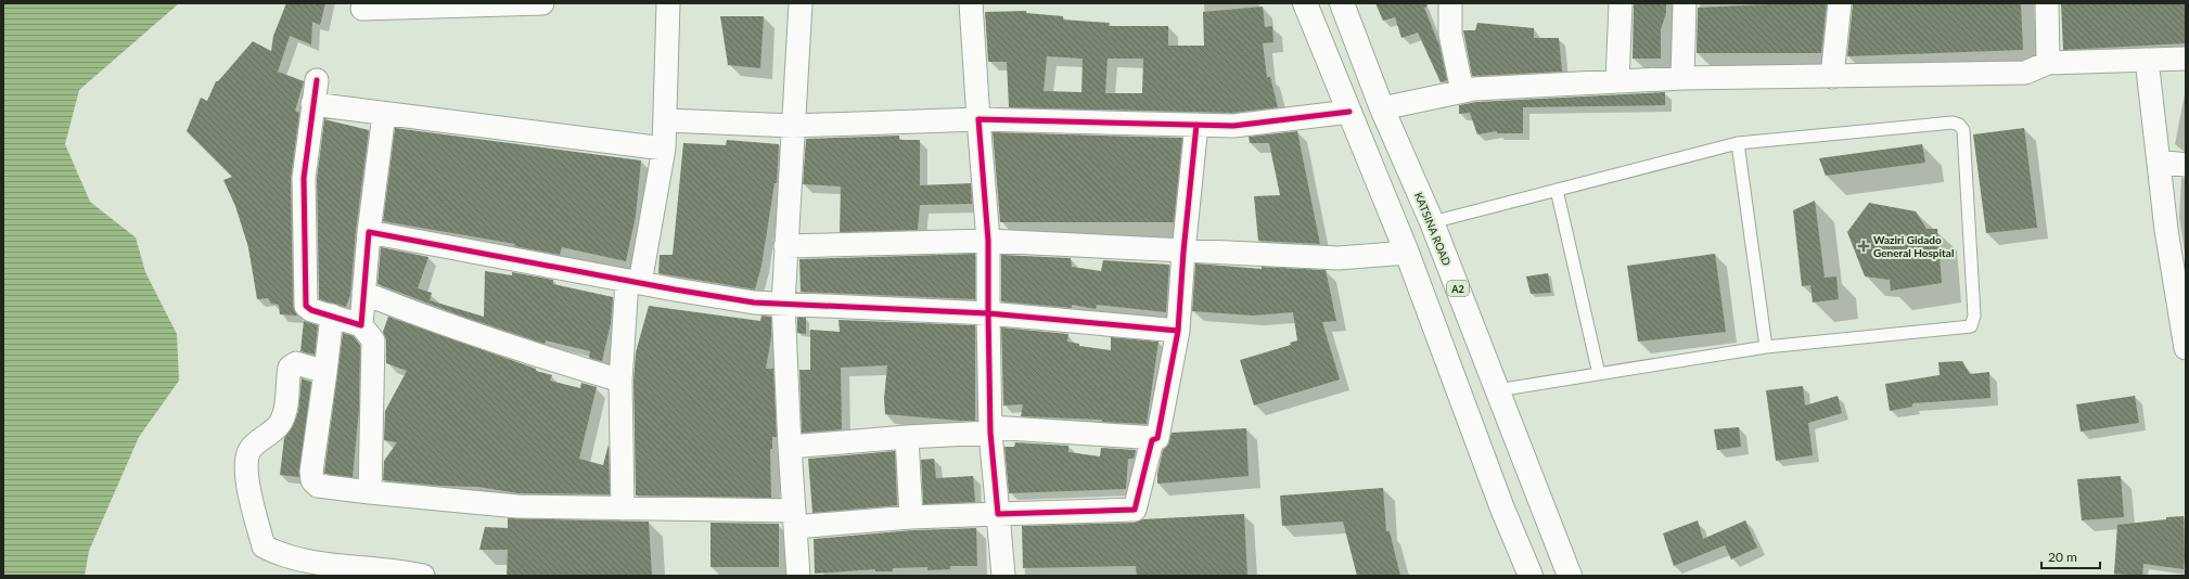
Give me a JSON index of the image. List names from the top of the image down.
{
  "streets": {
    "highway": ["KATSINA ROAD", "A2"]
  },
  "places": {
    "health": ["Waziri Gidado General Hospital"]
  },
  "scale_bar": "20 m"
}
